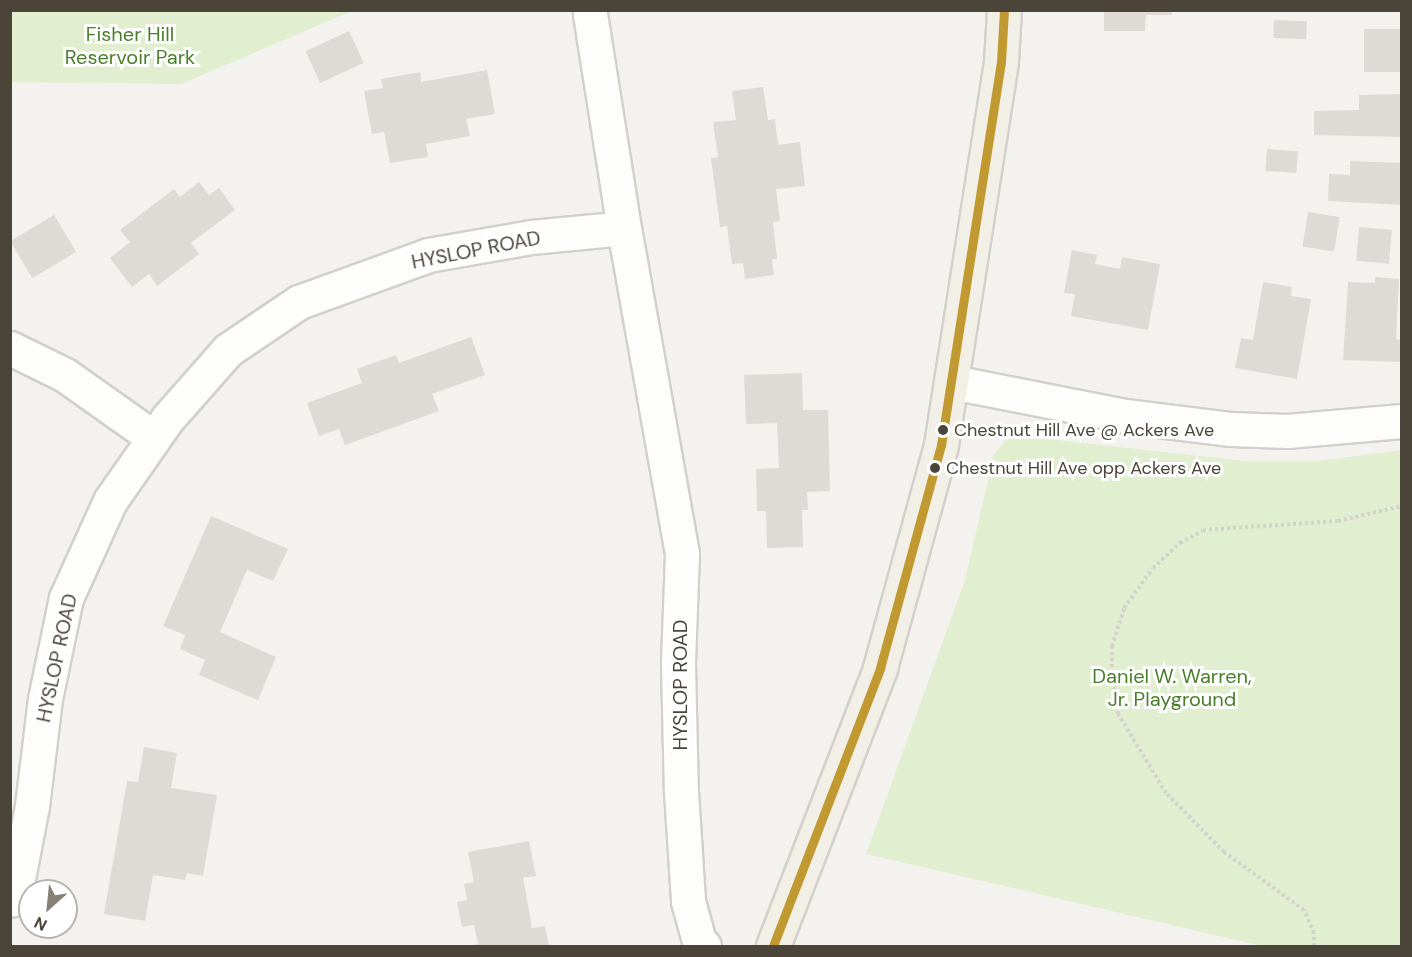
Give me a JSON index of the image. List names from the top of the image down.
{
  "streets": {
    "street": ["HYSLOP ROAD"]
  },
  "parks": ["Fisher Hill Reservoir Park", "Daniel W. Warren, Jr. Playground"],
  "places": ["Chestnut Hill Ave @ Ackers Ave", "Chestnut Hill Ave opp Ackers Ave"],
  "north": "bottom left"
}
